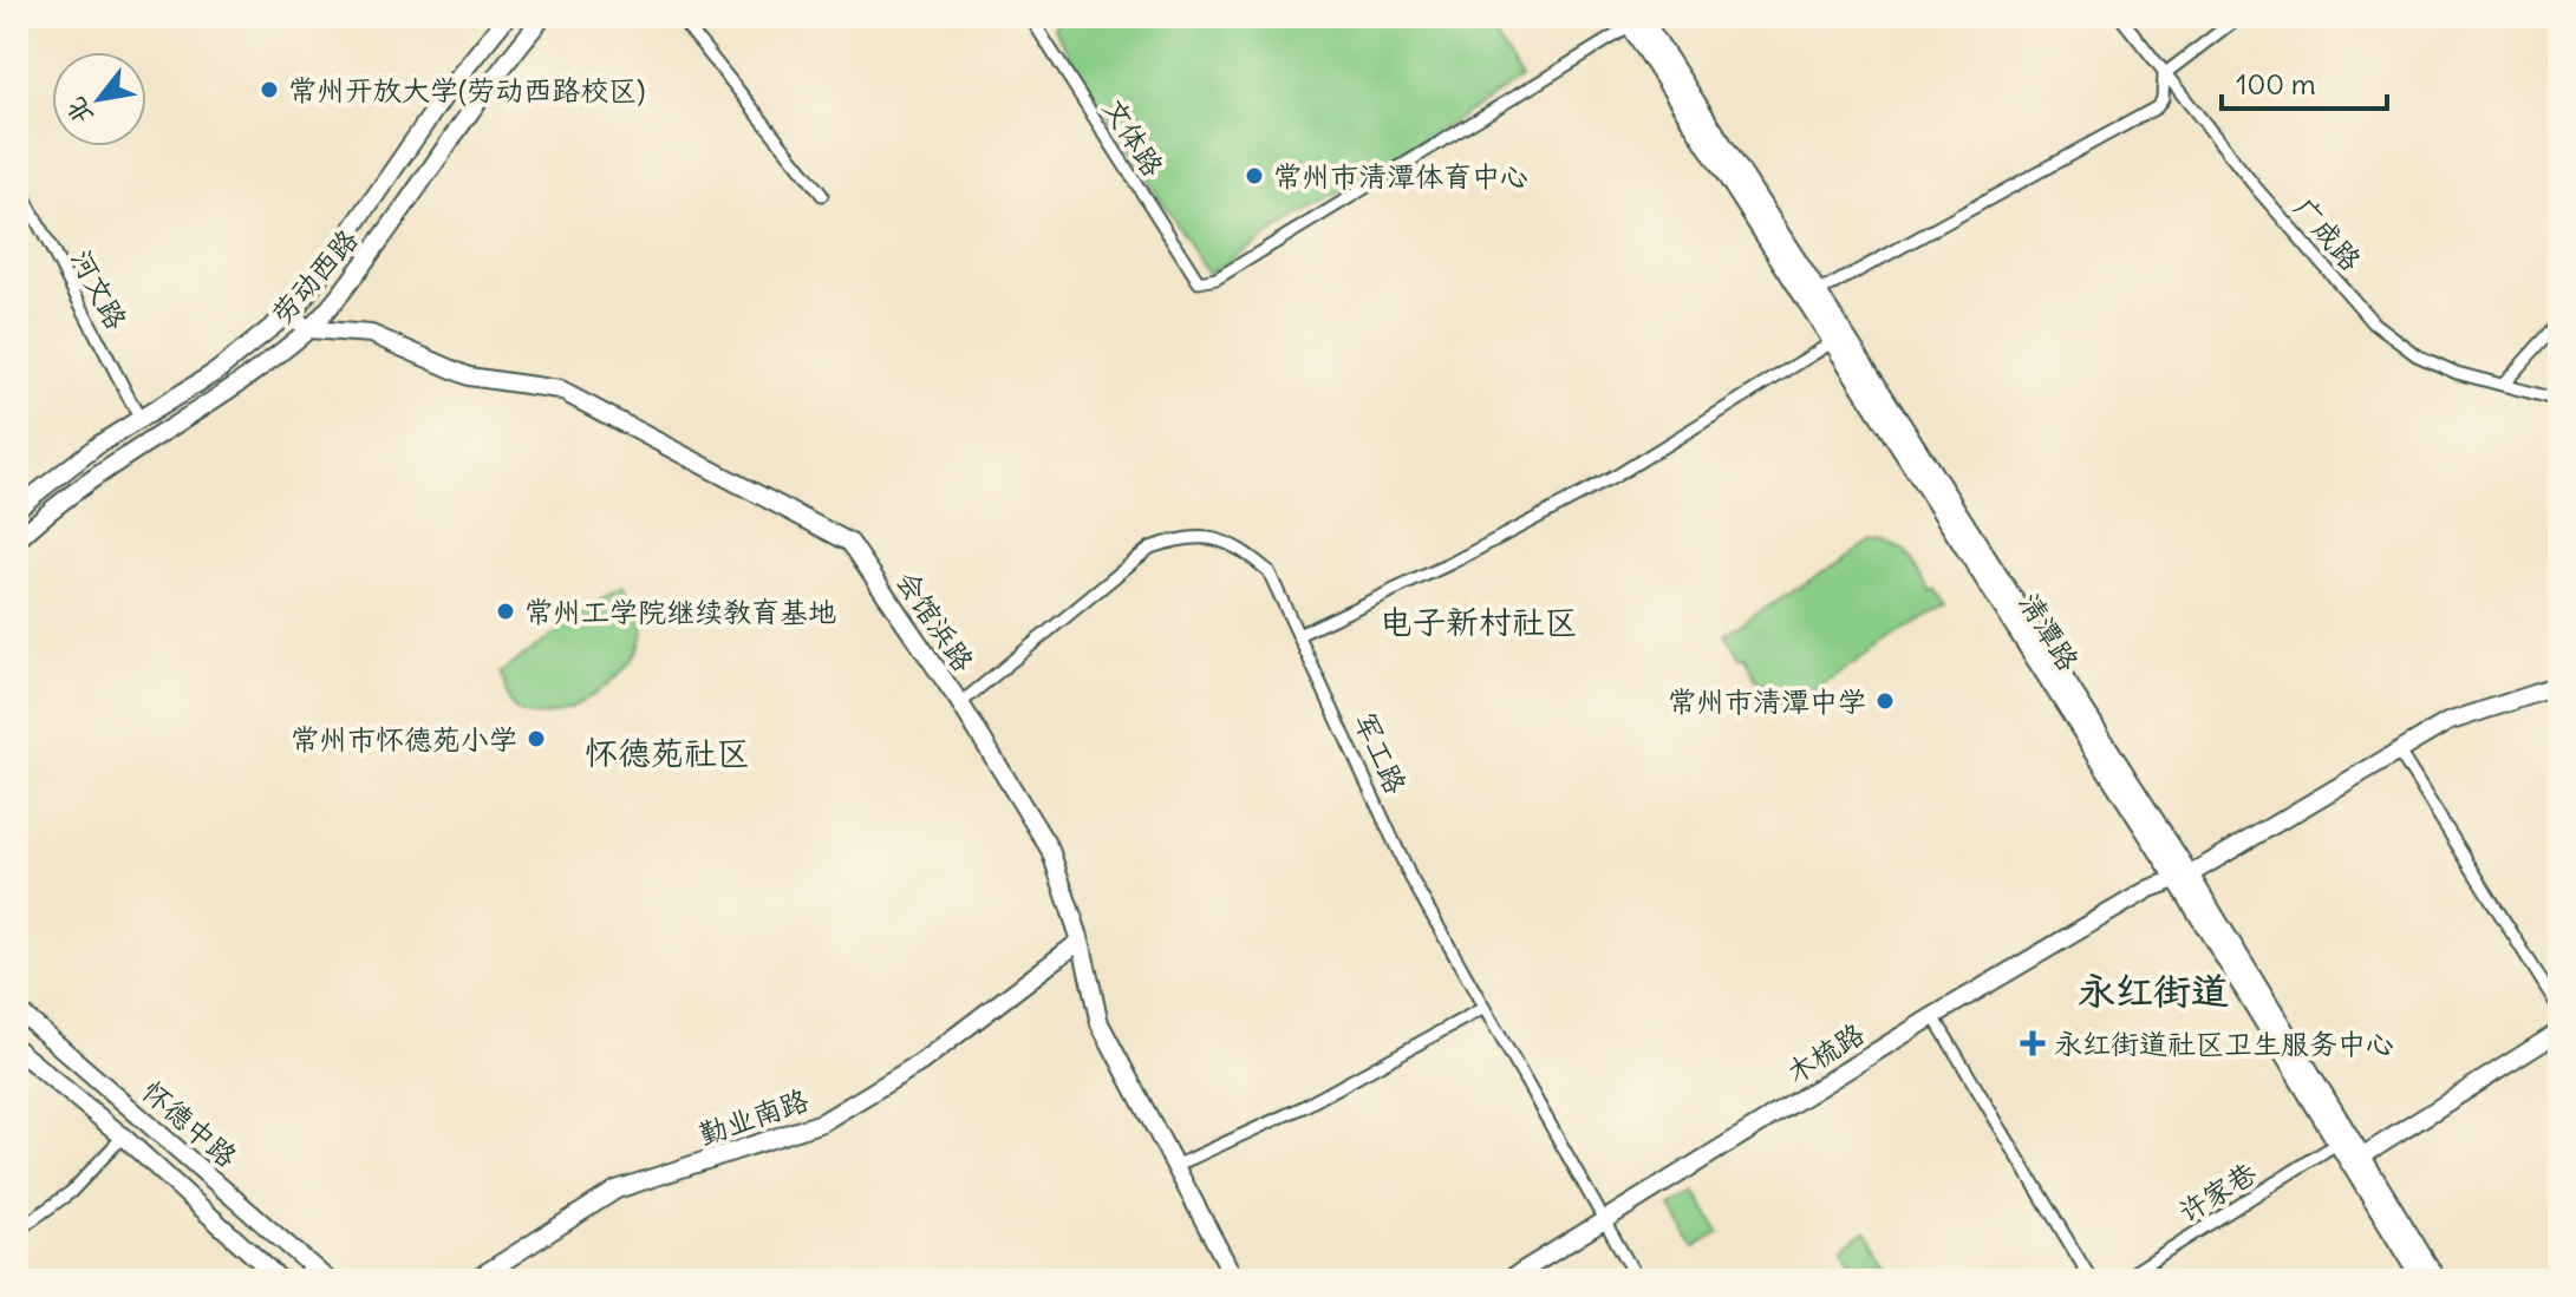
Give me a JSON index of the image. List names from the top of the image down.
{
  "streets": {
    "main road": [
      "劳动西路",
      "会馆浜路",
      "清潭路",
      "木梳路",
      "勤业南路",
      "怀德中路"
    ],
    "street": [
      "文体路",
      "广成路",
      "河文路",
      "军工路",
      "许家巷"
    ]
  },
  "crossings": [
    ["文体路", "清潭路"],
    ["劳动西路", "河文路"],
    ["劳动西路", "会馆浜路"],
    ["会馆浜路", "军工路"],
    ["会馆浜路", "勤业南路"],
    ["清潭路", "木梳路"],
    ["清潭路", "许家巷"],
    ["军工路", "木梳路"]
  ],
  "districts": ["电子新村社区", "怀德苑社区", "永红街道"],
  "places": {
    "other": [
      "常州开放大学(劳动西路校区)",
      "常州市清潭体育中心",
      "常州工学院继续教育基地",
      "常州市清潭中学",
      "常州市怀德苑小学"
    ],
    "health": ["永红街道社区卫生服务中心"]
  },
  "scale_bar": "100 m",
  "north": "bottom left"
}
